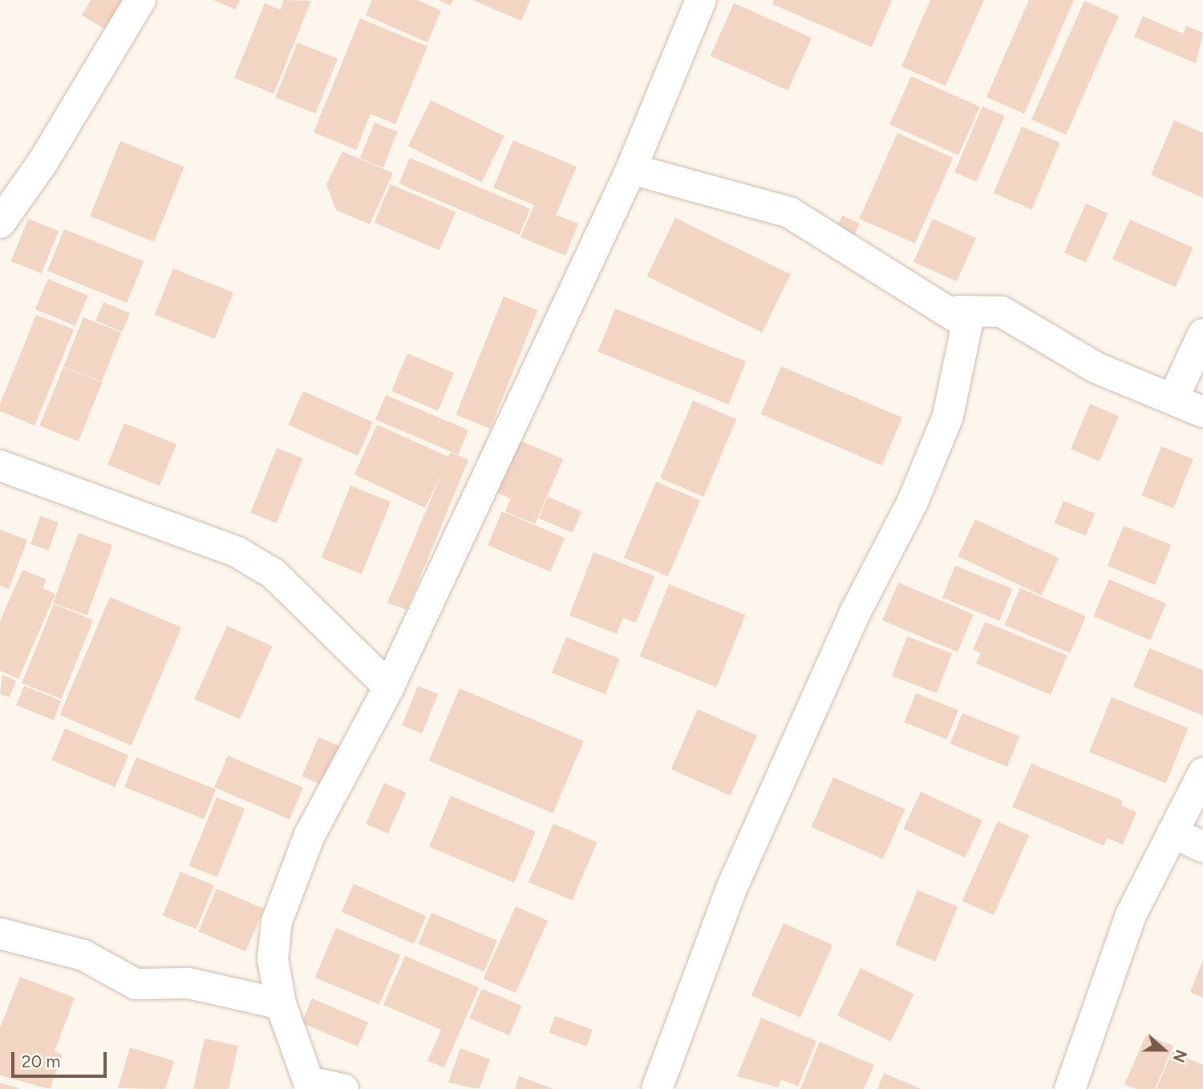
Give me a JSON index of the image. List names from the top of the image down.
{
  "scale_bar": "20 m",
  "north": "right"
}
